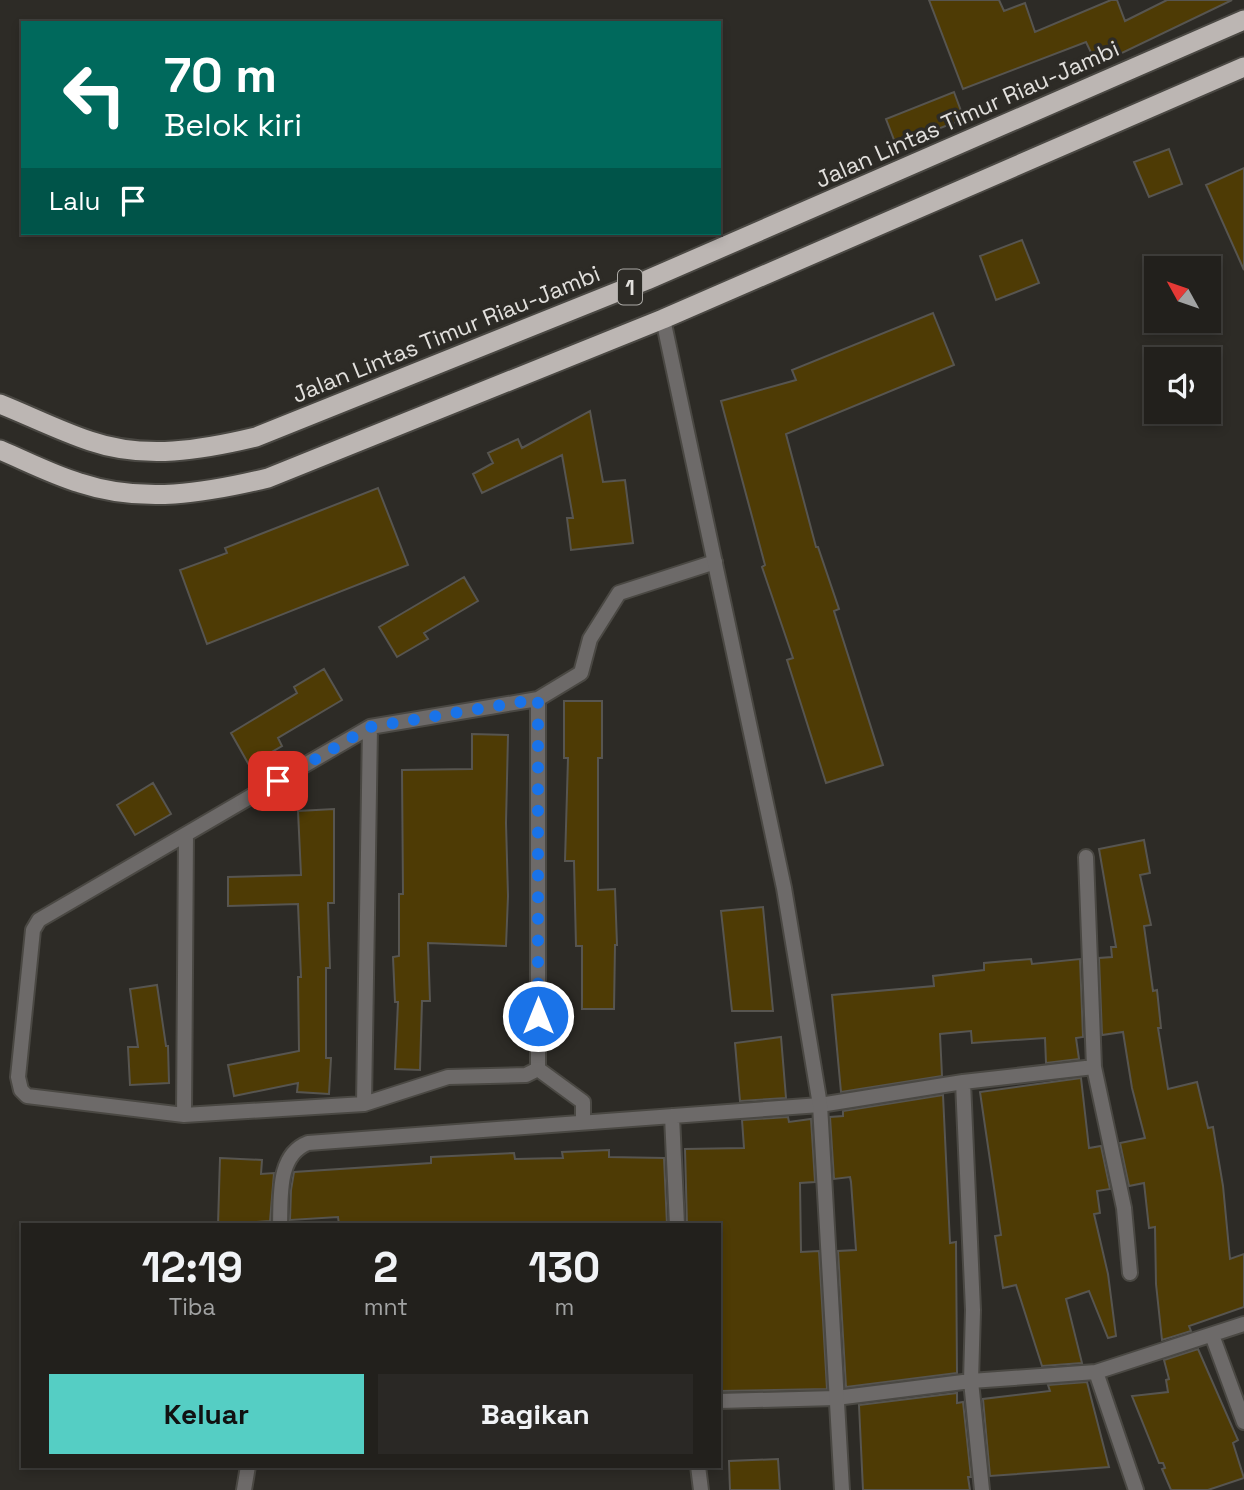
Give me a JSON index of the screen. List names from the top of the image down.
{
  "streets": {
    "highway": ["Jalan Lintas Timur Riau-Jambi", "1"]
  },
  "north": "top left",
  "page": {
    "turn": ["70 m", "Belok kiri"],
    "then": "Lalu",
    "eta": [
      "12:19",
      "Tiba",
      "2",
      "mnt",
      "130",
      "m"
    ],
    "buttons": ["Keluar", "Bagikan"]
  }
}
